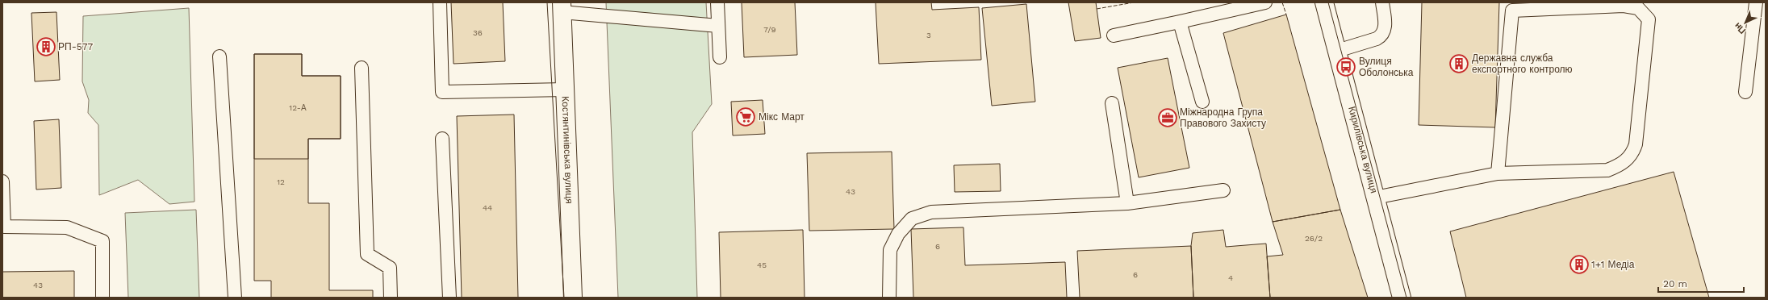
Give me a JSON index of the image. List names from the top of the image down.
{
  "streets": {
    "street": ["Костянтинівська вулиця", "Кирилівська вулиця"]
  },
  "places": {
    "building": ["РП-577", "Державна служба експортного контролю", "1+1 Медіа"],
    "bus stop": ["Вулиця Оболонська"],
    "supermarket": ["Мікс Март"],
    "office": ["Міжнародна Група Правового Захисту"]
  },
  "house_numbers": [
    "7/9",
    "36",
    "3",
    "12-А",
    "12",
    "43",
    "44",
    "26/2",
    "6",
    "45",
    "6",
    "4",
    "43"
  ],
  "scale_bar": "20 m",
  "north": "bottom left"
}
